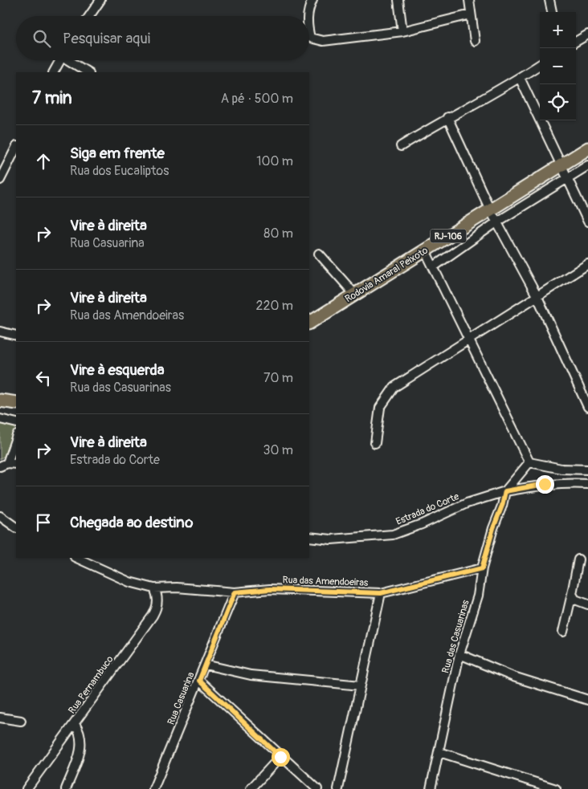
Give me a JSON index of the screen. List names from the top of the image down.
{
  "streets": {
    "highway": ["RJ-106", "Rodovia Amaral Peixoto"],
    "street": [
      "Estrada do Corte",
      "Rua das Amendoeiras",
      "Rua das Casuarinas",
      "Rua Pernambuco",
      "Rua Casuarina"
    ]
  },
  "crossings": [
    ["Estrada do Corte", "Rua das Casuarinas"],
    ["Rua das Amendoeiras", "Rua das Casuarinas"],
    ["Rua das Amendoeiras", "Rua Pernambuco"],
    ["Rua das Amendoeiras", "Rua Casuarina"]
  ],
  "page": {
    "map_buttons": ["+", "−"],
    "search": "Pesquisar aqui",
    "heading": ["7 min", "A pé · 500 m"],
    "list": [
      ["Siga em frente", "Rua dos Eucaliptos", "100 m"],
      ["Vire à direita", "Rua Casuarina", "80 m"],
      ["Vire à direita", "Rua das Amendoeiras", "220 m"],
      ["Vire à esquerda", "Rua das Casuarinas", "70 m"],
      ["Vire à direita", "Estrada do Corte", "30 m"],
      "Chegada ao destino"
    ]
  }
}
